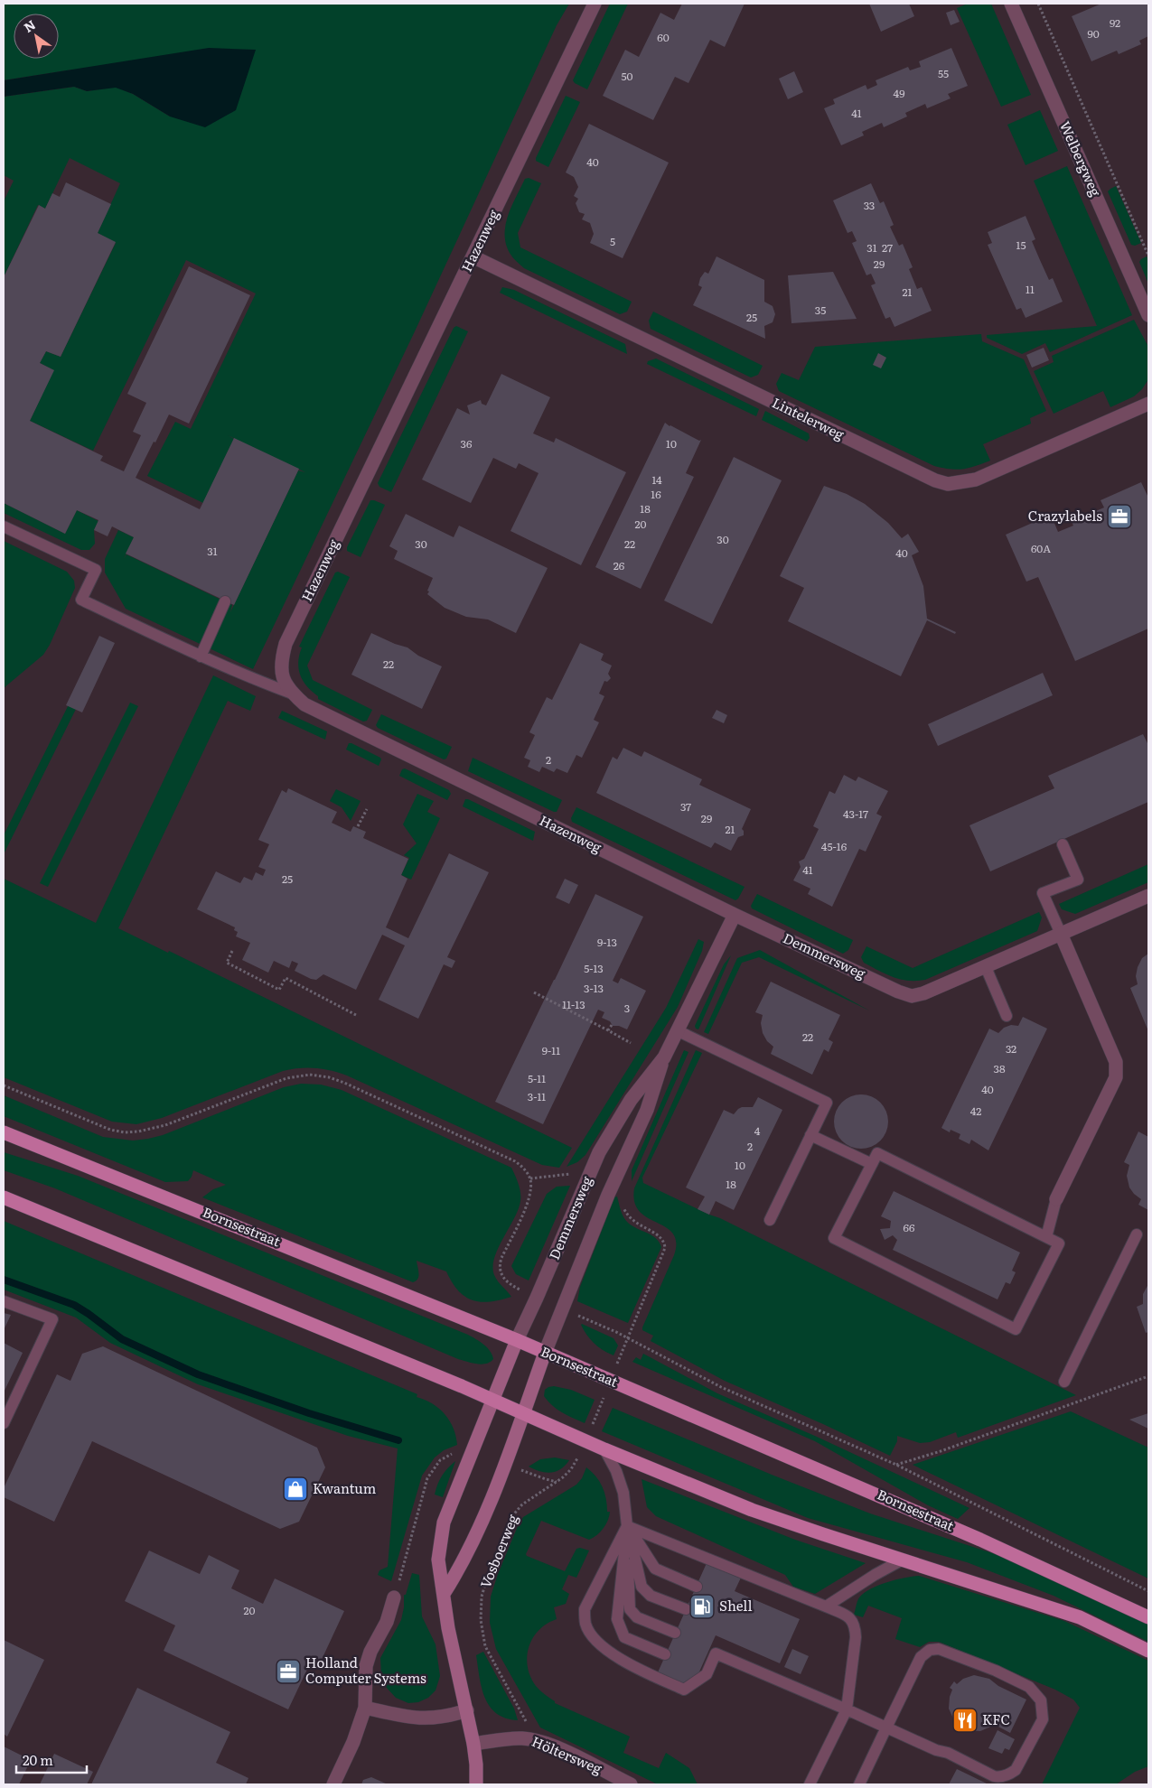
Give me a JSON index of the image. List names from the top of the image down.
{
  "streets": {
    "main road": ["Bornsestraat"],
    "street": [
      "Welbergweg",
      "Hazenweg",
      "Lintelerweg",
      "Demmersweg",
      "Vosboerweg",
      "Höltersweg"
    ]
  },
  "crossings": [
    ["Hazenweg", "Lintelerweg"],
    ["Hazenweg", "Demmersweg"],
    ["Demmersweg", "Bornsestraat"],
    ["Demmersweg", "Vosboerweg"],
    ["Bornsestraat", "Vosboerweg"],
    ["Vosboerweg", "Höltersweg"]
  ],
  "places": {
    "office": ["Crazylabels", "Holland Computer Systems"],
    "shop": ["Kwantum"],
    "fuel station": ["Shell"],
    "restaurant": ["KFC"]
  },
  "house_numbers": [
    "92",
    "90",
    "60",
    "55",
    "50",
    "49",
    "41",
    "40",
    "33",
    "5",
    "15",
    "31",
    "27",
    "29",
    "11",
    "21",
    "35",
    "25",
    "36",
    "10",
    "14",
    "16",
    "18",
    "20",
    "30",
    "30",
    "22",
    "60A",
    "31",
    "40",
    "26",
    "22",
    "2",
    "37",
    "43-17",
    "29",
    "21",
    "45-16",
    "41",
    "25",
    "9-13",
    "5-13",
    "3-13",
    "11-13",
    "3",
    "22",
    "32",
    "9-11",
    "38",
    "5-11",
    "40",
    "3-11",
    "42",
    "4",
    "2",
    "10",
    "18",
    "66",
    "20"
  ],
  "scale_bar": "20 m",
  "north": "top left"
}
